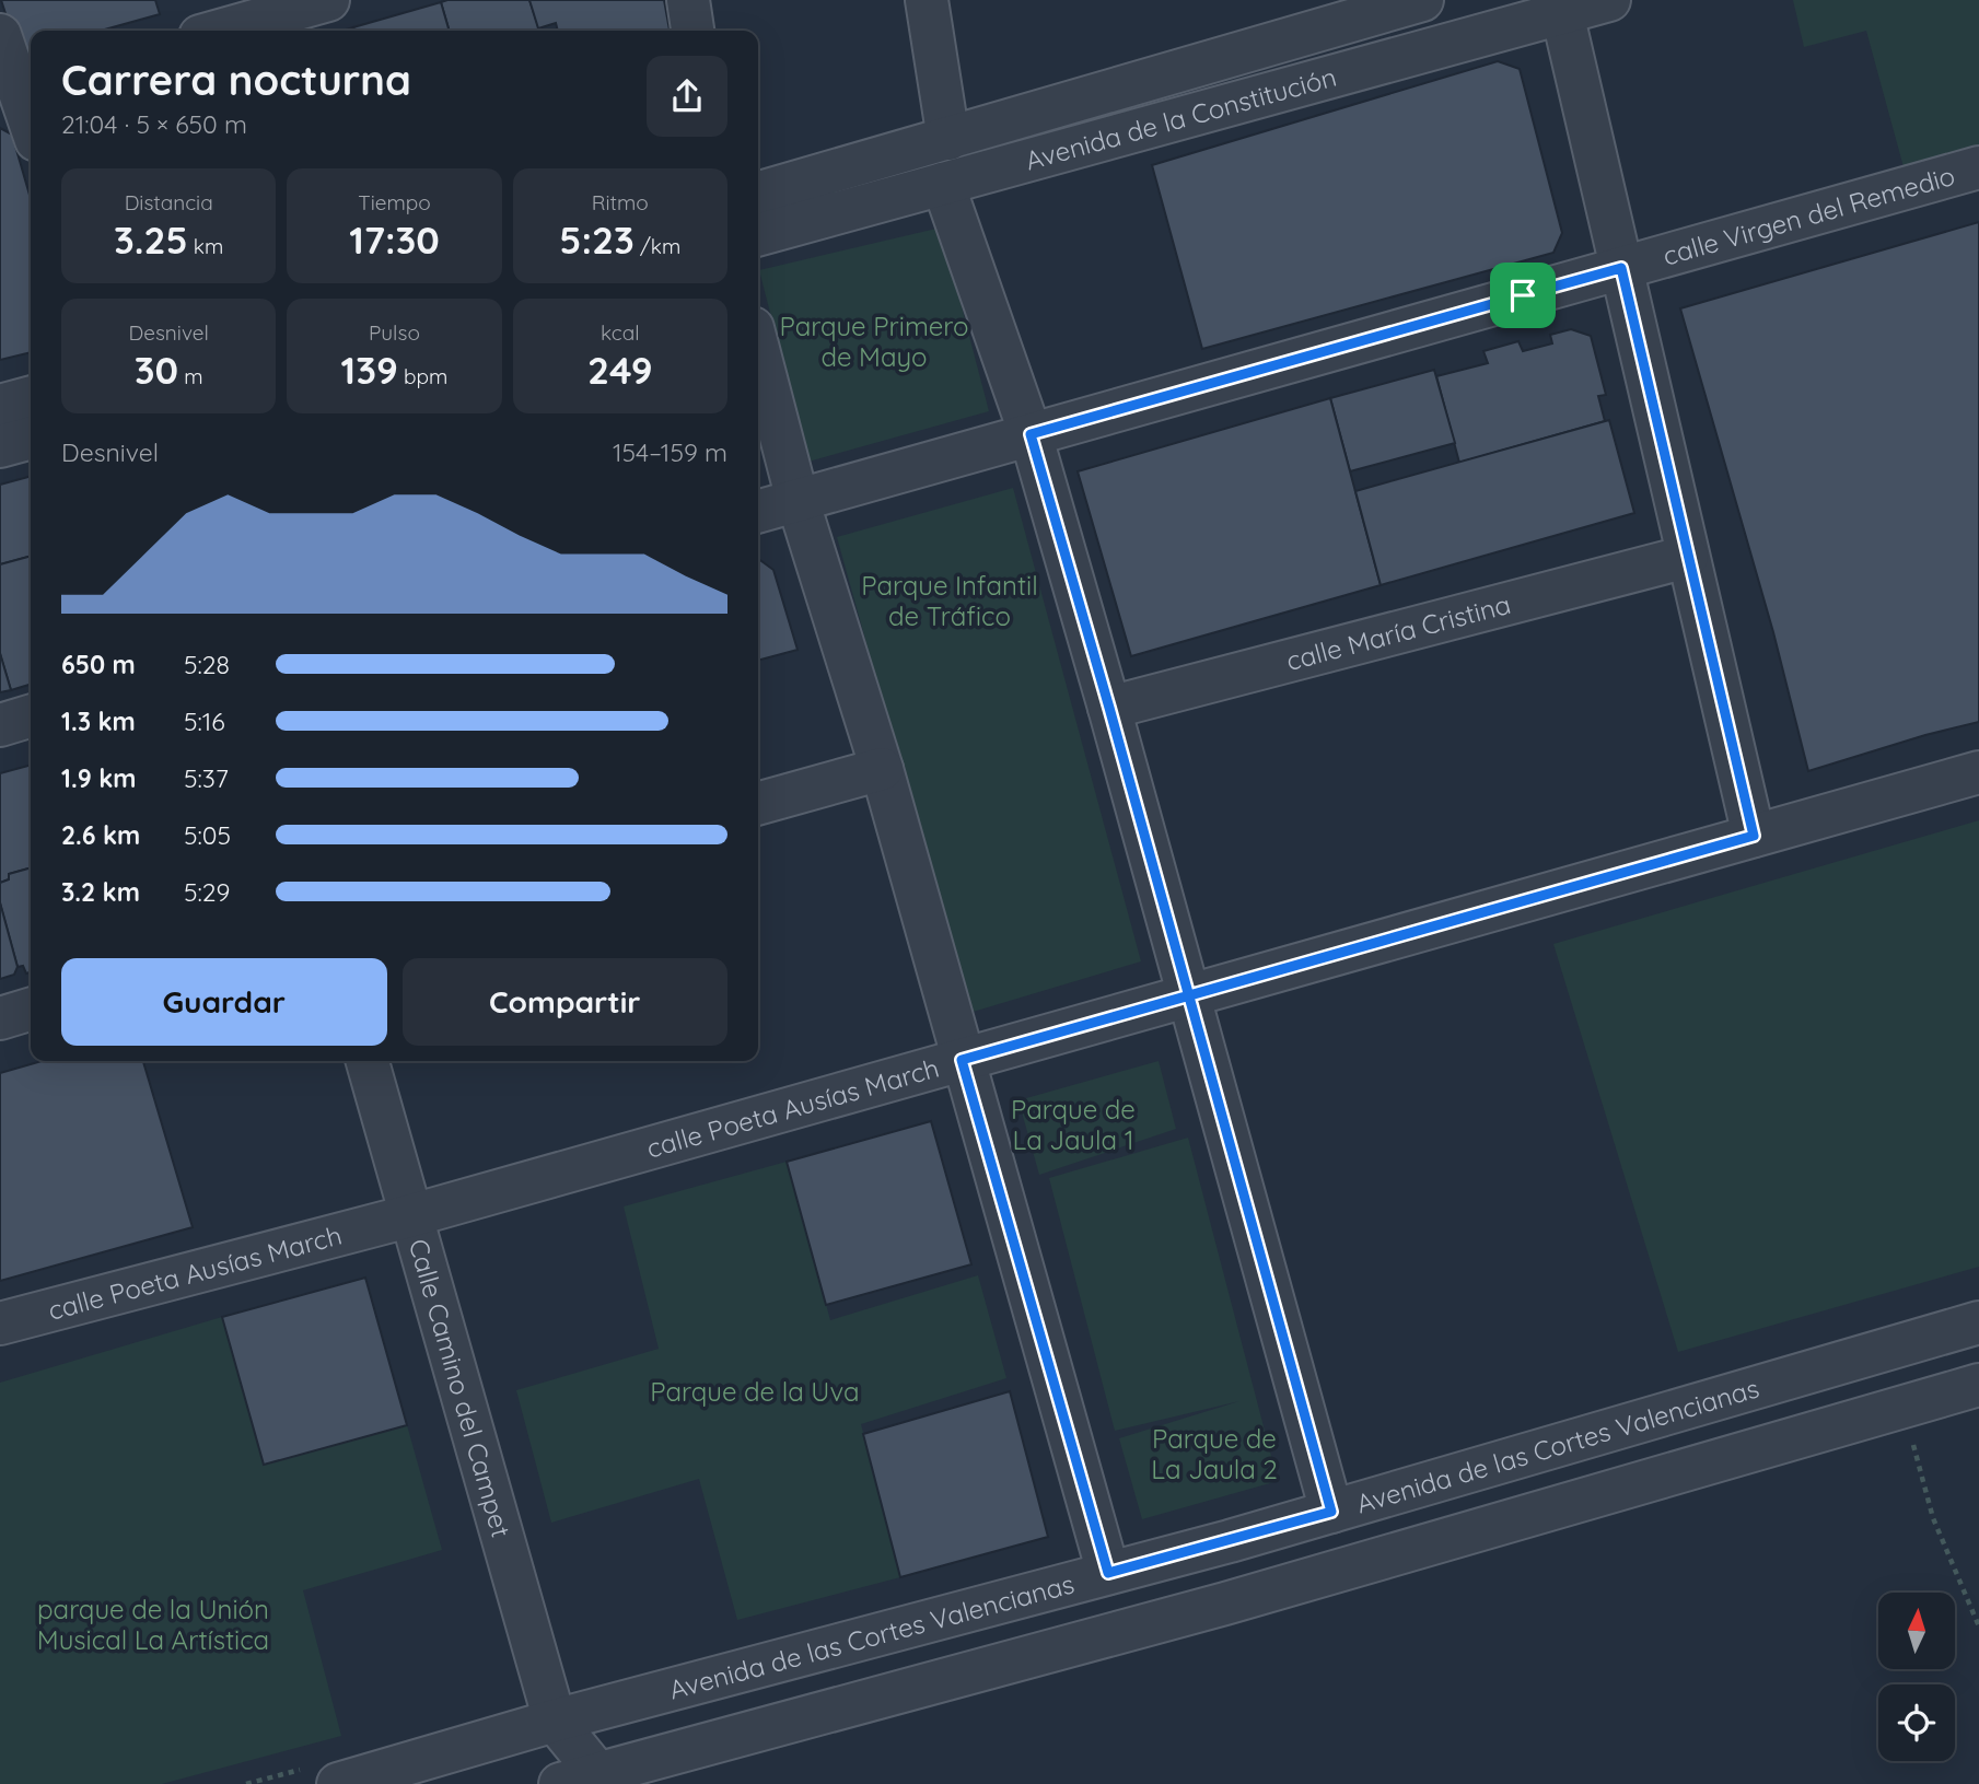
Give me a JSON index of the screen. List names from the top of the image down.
{
  "streets": {
    "street": [
      "Avenida de la Constitución",
      "calle Virgen del Remedio",
      "calle María Cristina",
      "calle Poeta Ausías March",
      "Calle Camino del Campet",
      "Avenida de las Cortes Valencianas"
    ]
  },
  "crossings": [
    ["calle Poeta Ausías March", "Calle Camino del Campet"],
    ["Calle Camino del Campet", "Avenida de las Cortes Valencianas"]
  ],
  "parks": [
    "Parque Primero de Mayo",
    "Parque Infantil de Tráfico",
    "Parque de La Jaula 1",
    "Parque de la Uva",
    "Parque de La Jaula 2",
    "parque de la Unión Musical La Artística"
  ],
  "north": "top",
  "page": {
    "heading": ["Carrera nocturna", "21:04 · 5 × 650 m"],
    "stats": [
      ["Distancia", "3.25 km"],
      ["Tiempo", "17:30"],
      ["Ritmo", "5:23 /km"],
      ["Desnivel", "30 m"],
      ["Pulso", "139 bpm"],
      ["kcal", "249"]
    ],
    "chart": ["Desnivel", "154–159 m"],
    "list": [
      {
        "name": "650 m",
        "note": "5:28"
      },
      {
        "name": "1.3 km",
        "note": "5:16"
      },
      {
        "name": "1.9 km",
        "note": "5:37"
      },
      {
        "name": "2.6 km",
        "note": "5:05"
      },
      {
        "name": "3.2 km",
        "note": "5:29"
      }
    ],
    "buttons": ["Guardar", "Compartir"]
  }
}
